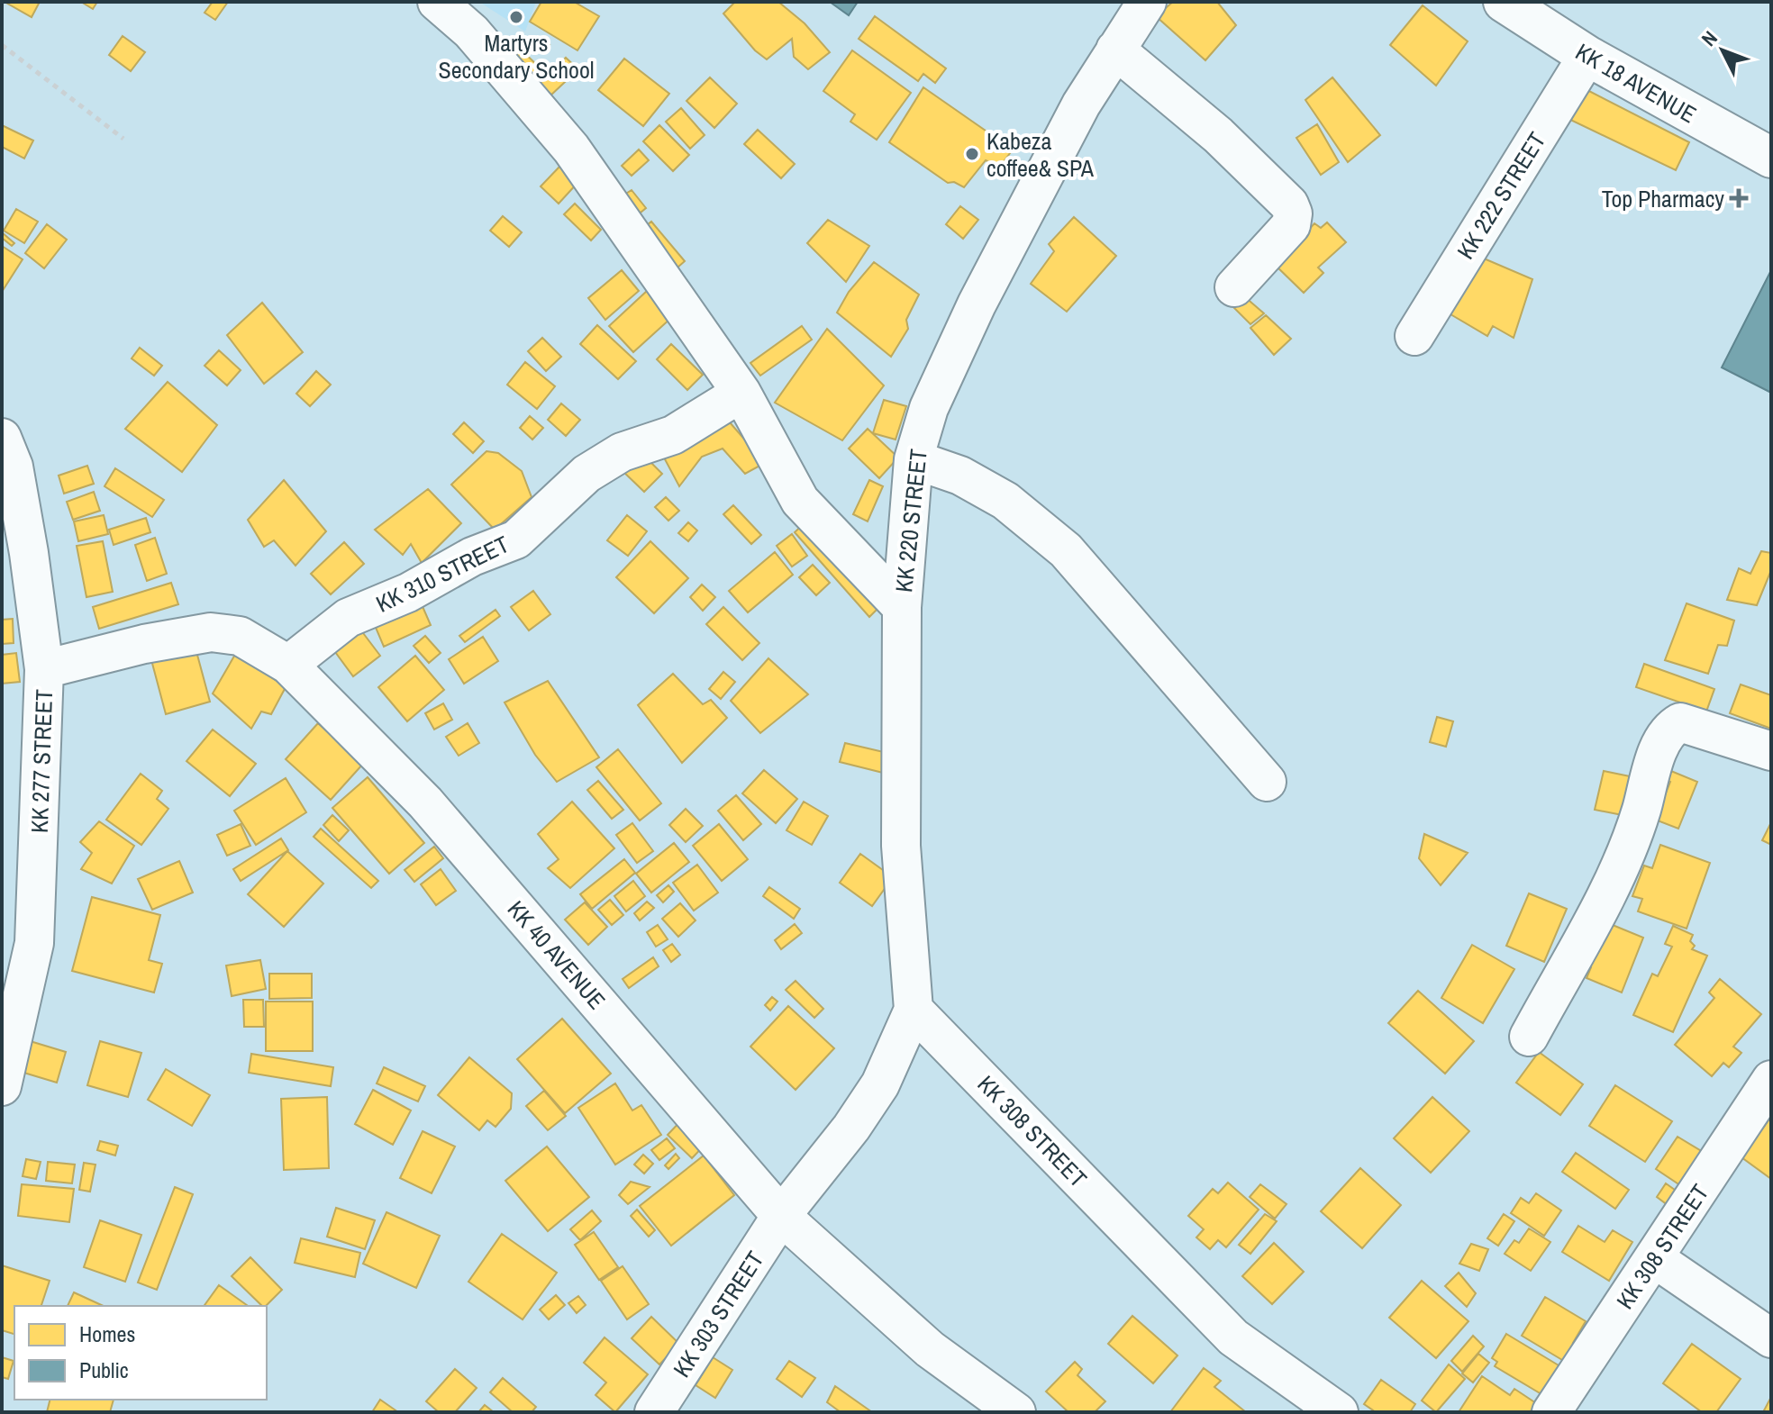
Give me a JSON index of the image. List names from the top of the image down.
{
  "streets": {
    "main road": ["KK 18 AVENUE"],
    "street": [
      "KK 222 STREET",
      "KK 220 STREET",
      "KK 310 STREET",
      "KK 277 STREET",
      "KK 40 AVENUE",
      "KK 308 STREET",
      "KK 303 STREET"
    ]
  },
  "crossings": [
    ["KK 18 AVENUE", "KK 222 STREET"],
    ["KK 220 STREET", "KK 308 STREET"],
    ["KK 310 STREET", "KK 40 AVENUE"],
    ["KK 277 STREET", "KK 40 AVENUE"],
    ["KK 40 AVENUE", "KK 303 STREET"]
  ],
  "places": {
    "other": ["Martyrs Secondary School", "Kabeza coffee& SPA"],
    "health": ["Top Pharmacy"]
  },
  "legend": ["Homes", "Public"],
  "north": "top left"
}
